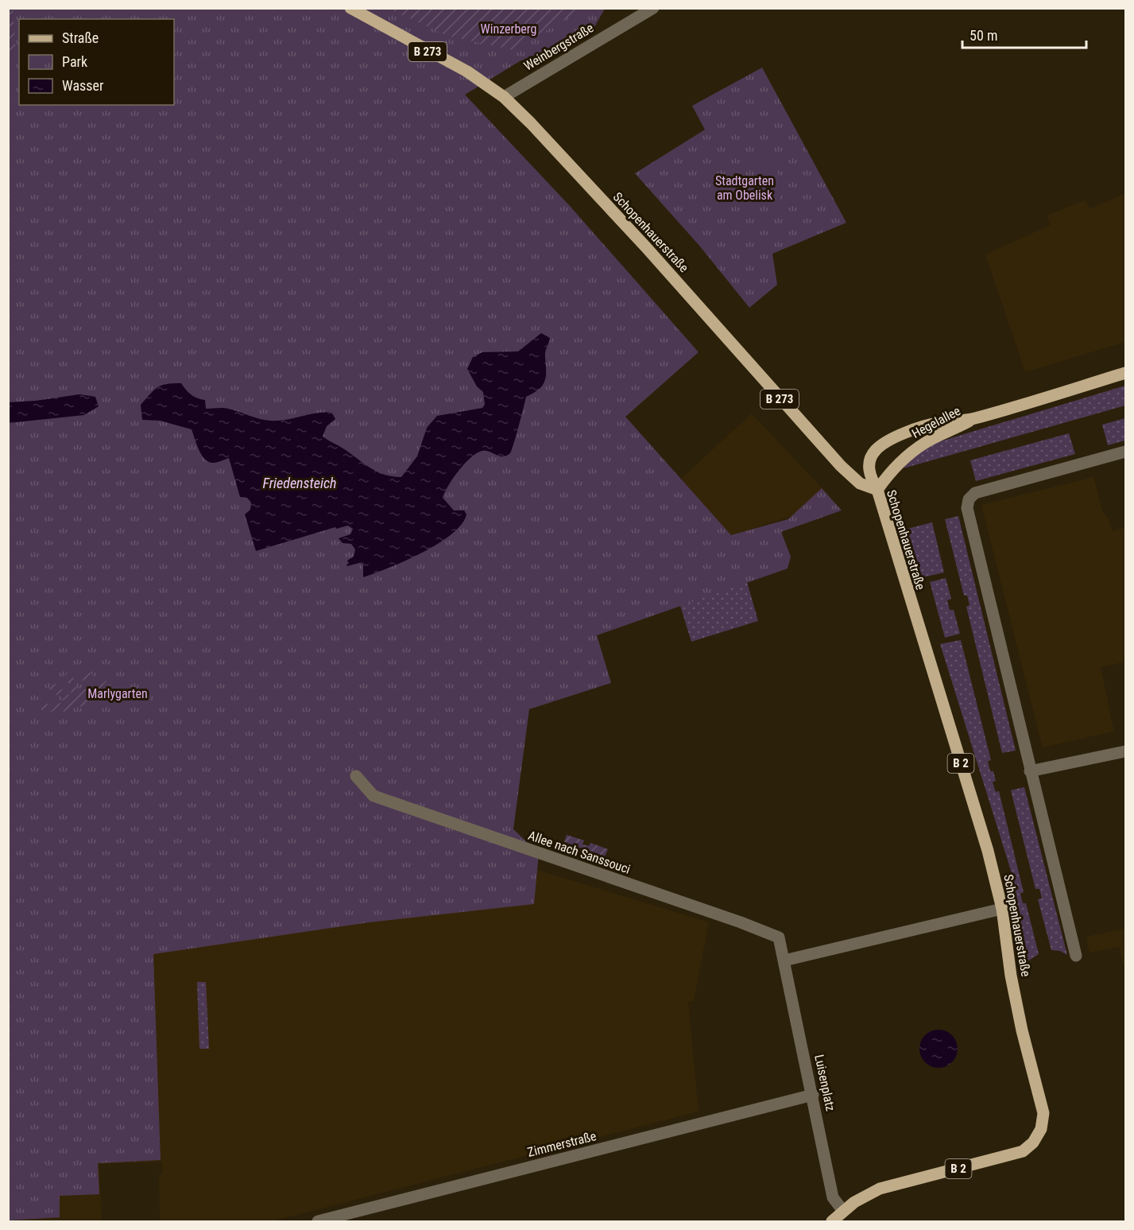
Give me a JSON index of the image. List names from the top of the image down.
{
  "streets": {
    "main road": [
      "B 273",
      "Schopenhauerstraße",
      "Hegelallee",
      "B 2"
    ],
    "street": [
      "Weinbergstraße",
      "Allee nach Sanssouci",
      "Luisenplatz",
      "Zimmerstraße"
    ]
  },
  "crossings": [
    ["Weinbergstraße", "Schopenhauerstraße"],
    ["Schopenhauerstraße", "Hegelallee"],
    ["Schopenhauerstraße", "B 2"],
    ["Schopenhauerstraße", "Luisenplatz"],
    ["B 2", "Luisenplatz"],
    ["Allee nach Sanssouci", "Luisenplatz"],
    ["Luisenplatz", "Zimmerstraße"]
  ],
  "water": ["Friedensteich"],
  "parks": ["Winzerberg", "Stadtgarten am Obelisk", "Marlygarten"],
  "legend": ["Straße", "Park", "Wasser"],
  "scale_bar": "50 m"
}
